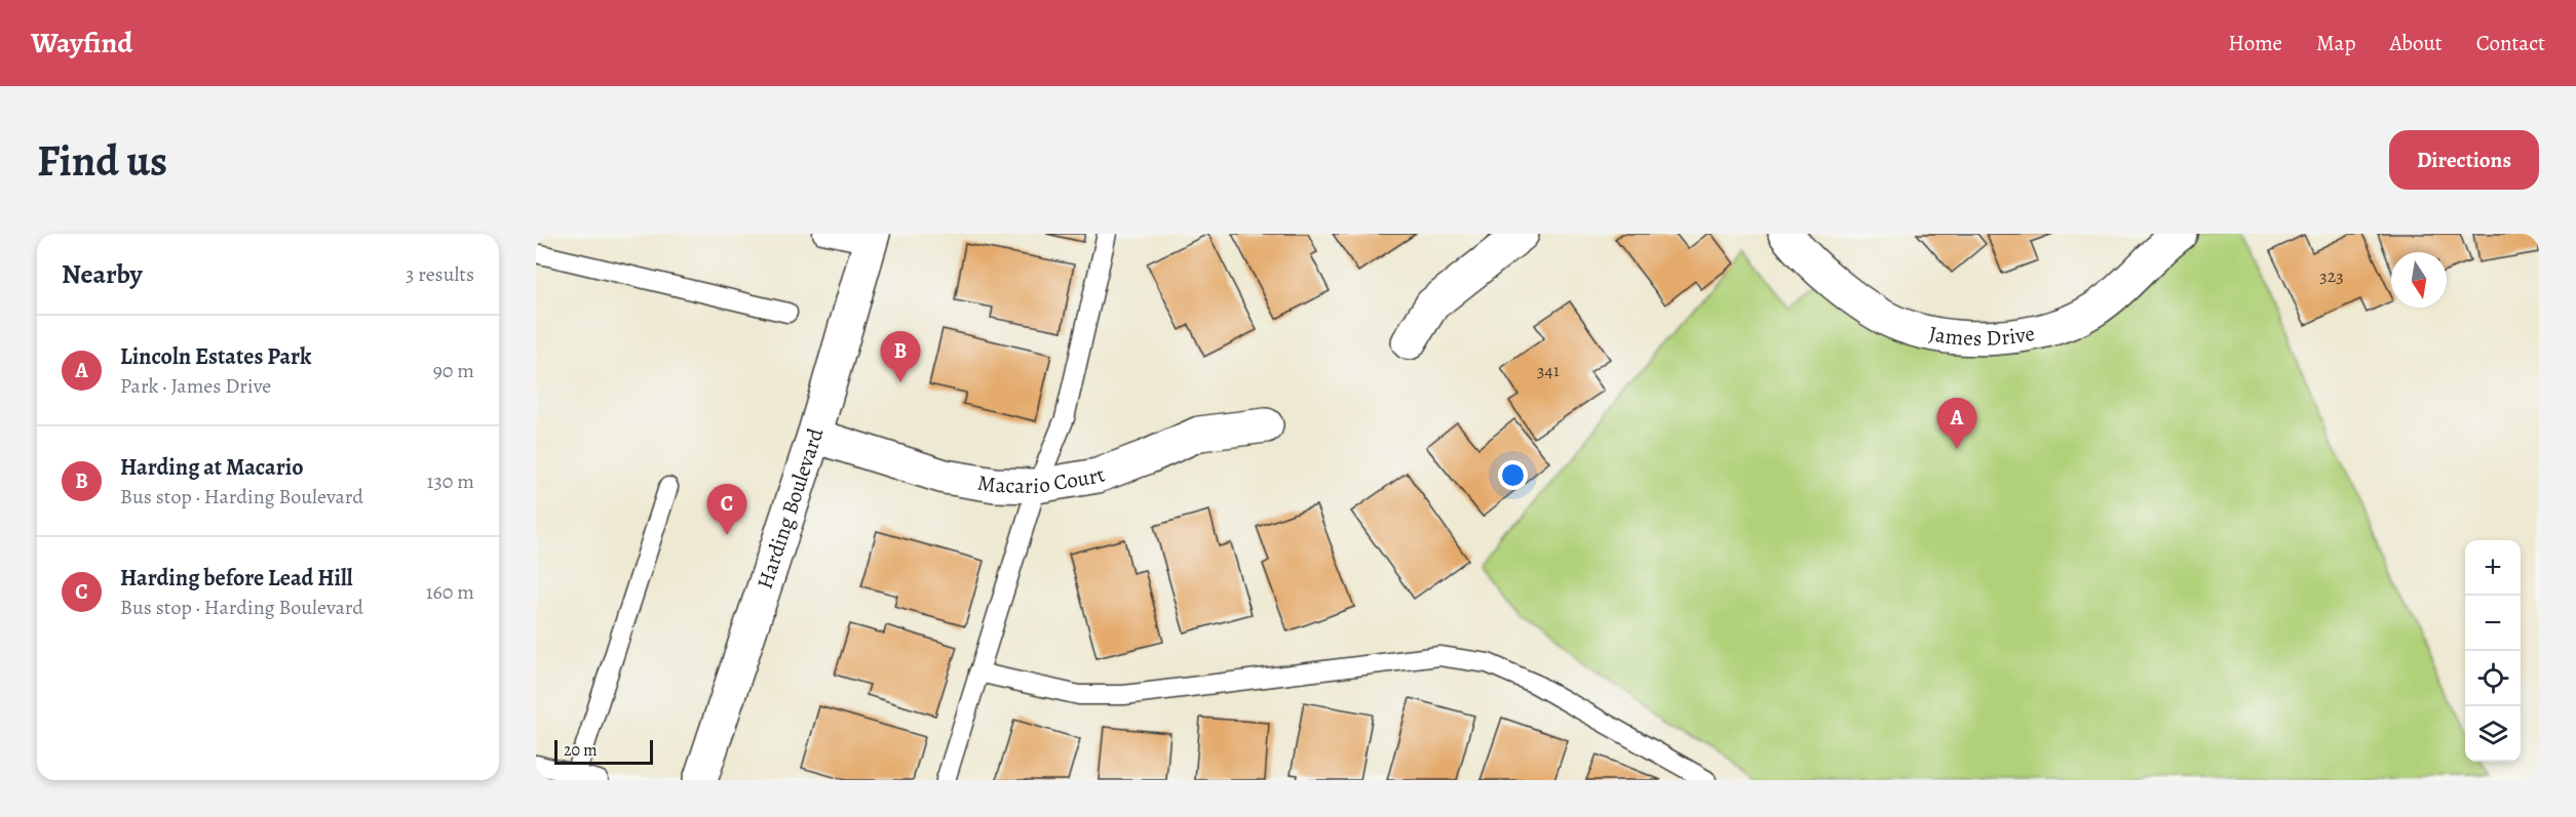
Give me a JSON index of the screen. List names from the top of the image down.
{
  "streets": {
    "street": ["James Drive", "Macario Court", "Harding Boulevard"]
  },
  "crossings": [
    ["Macario Court", "Harding Boulevard"]
  ],
  "house_numbers": ["323", "341"],
  "scale_bar": "20 m",
  "north": "bottom",
  "page": {
    "header": "Wayfind",
    "nav": [
      "Home",
      "Map",
      "About",
      "Contact"
    ],
    "buttons": "Directions",
    "title": "Find us",
    "heading": ["Nearby", "3 results"],
    "list": [
      {
        "mark": "A",
        "name": "Lincoln Estates Park",
        "note": "Park · James Drive",
        "value": "90 m"
      },
      {
        "mark": "B",
        "name": "Harding at Macario",
        "note": "Bus stop · Harding Boulevard",
        "value": "130 m"
      },
      {
        "mark": "C",
        "name": "Harding before Lead Hill",
        "note": "Bus stop · Harding Boulevard",
        "value": "160 m"
      }
    ],
    "pins": ["B", "A", "C"],
    "map_buttons": ["+", "−"],
    "scale": "20 m"
  }
}
